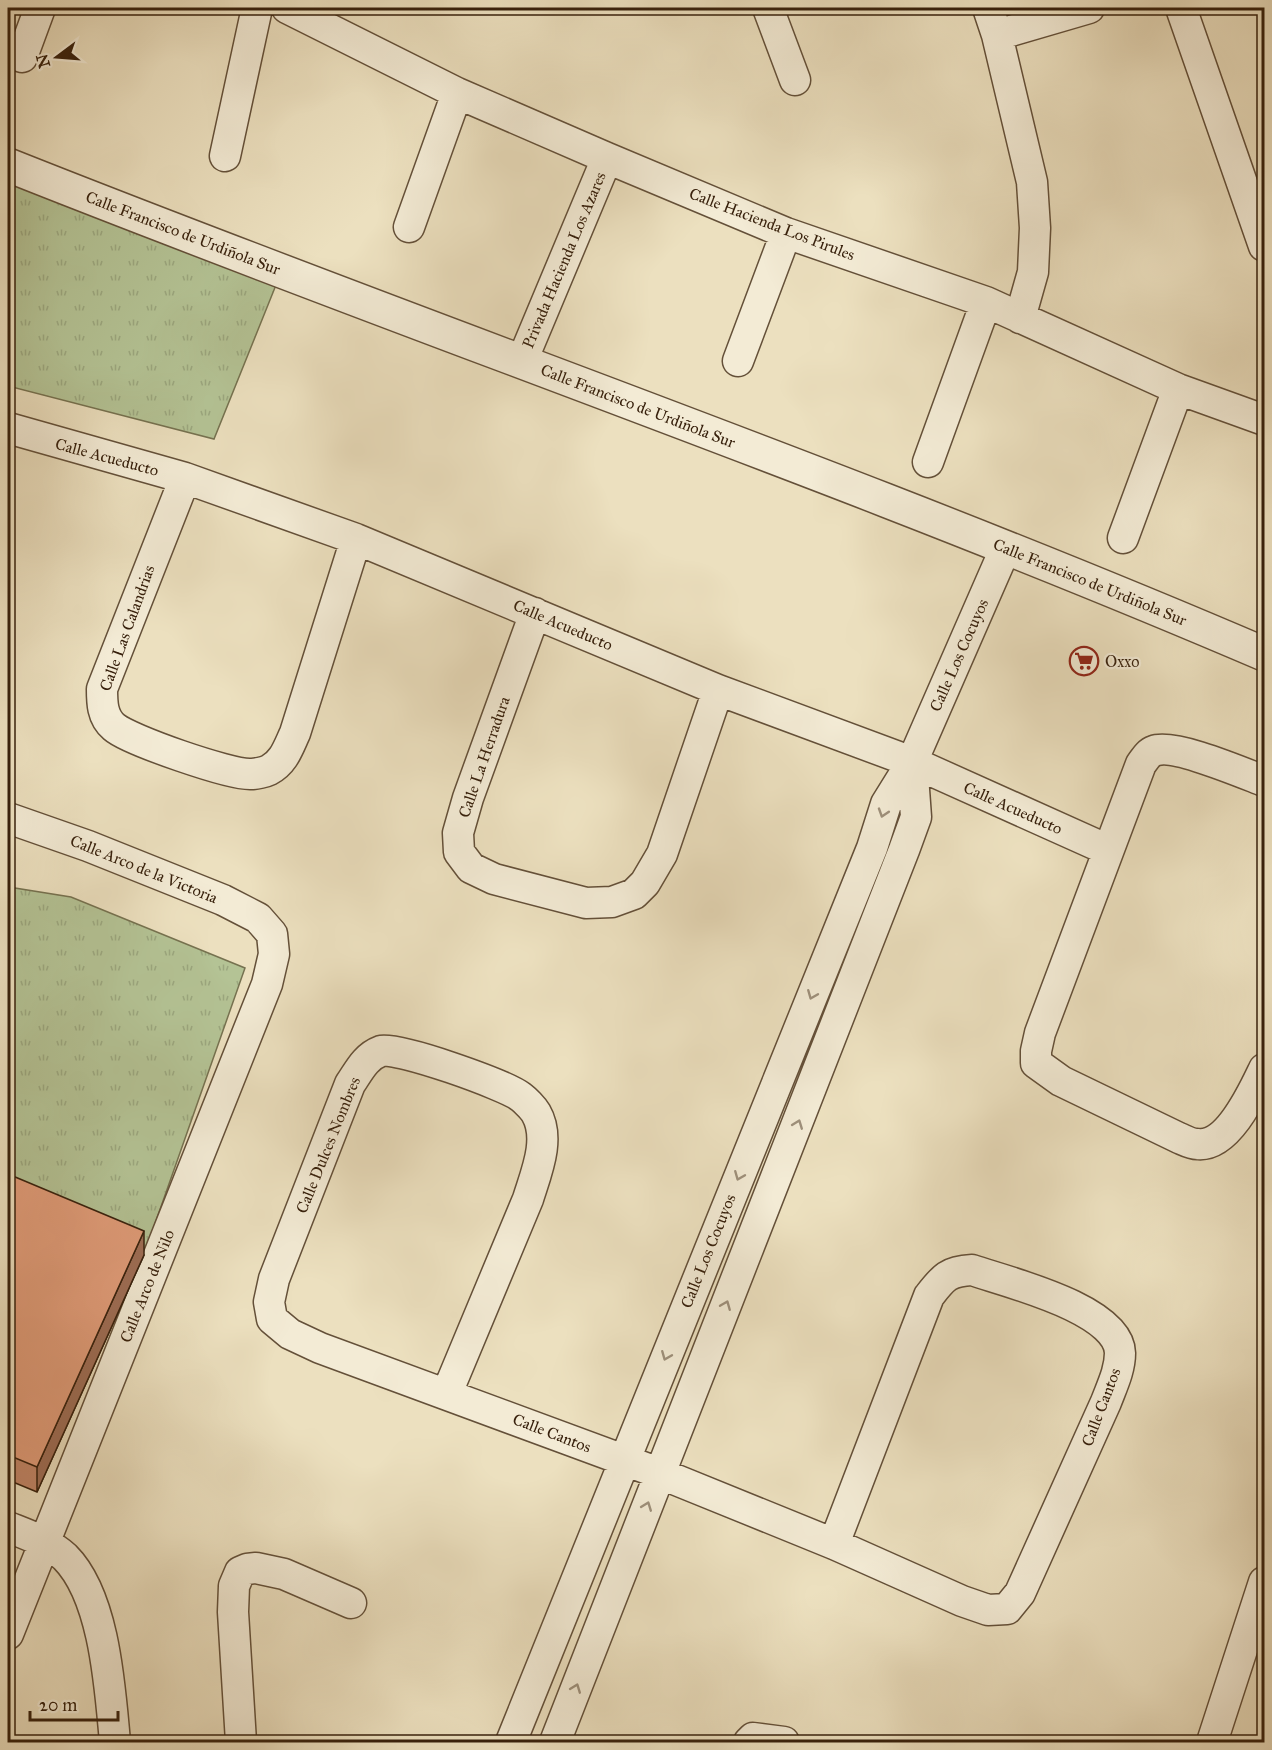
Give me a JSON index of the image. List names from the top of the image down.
{
  "streets": {
    "street": [
      "Calle Hacienda Los Pirules",
      "Calle Francisco de Urdiñola Sur",
      "Privada Hacienda Los Azares",
      "Calle Acueducto",
      "Calle Las Calandrias",
      "Calle Los Cocuyos",
      "Calle La Herradura",
      "Calle Arco de la Victoria",
      "Calle Dulces Nombres",
      "Calle Arco de Nilo",
      "Calle Cantos"
    ]
  },
  "crossings": [
    ["Calle Hacienda Los Pirules", "Privada Hacienda Los Azares"],
    ["Calle Francisco de Urdiñola Sur", "Privada Hacienda Los Azares"],
    ["Calle Francisco de Urdiñola Sur", "Calle Los Cocuyos"],
    ["Calle Acueducto", "Calle Las Calandrias"],
    ["Calle Acueducto", "Calle Los Cocuyos"],
    ["Calle Acueducto", "Calle La Herradura"],
    ["Calle Los Cocuyos", "Calle Cantos"],
    ["Calle Arco de la Victoria", "Calle Arco de Nilo"],
    ["Calle Dulces Nombres", "Calle Cantos"]
  ],
  "places": {
    "supermarket": ["Oxxo"]
  },
  "scale_bar": "20 m",
  "north": "left"
}
